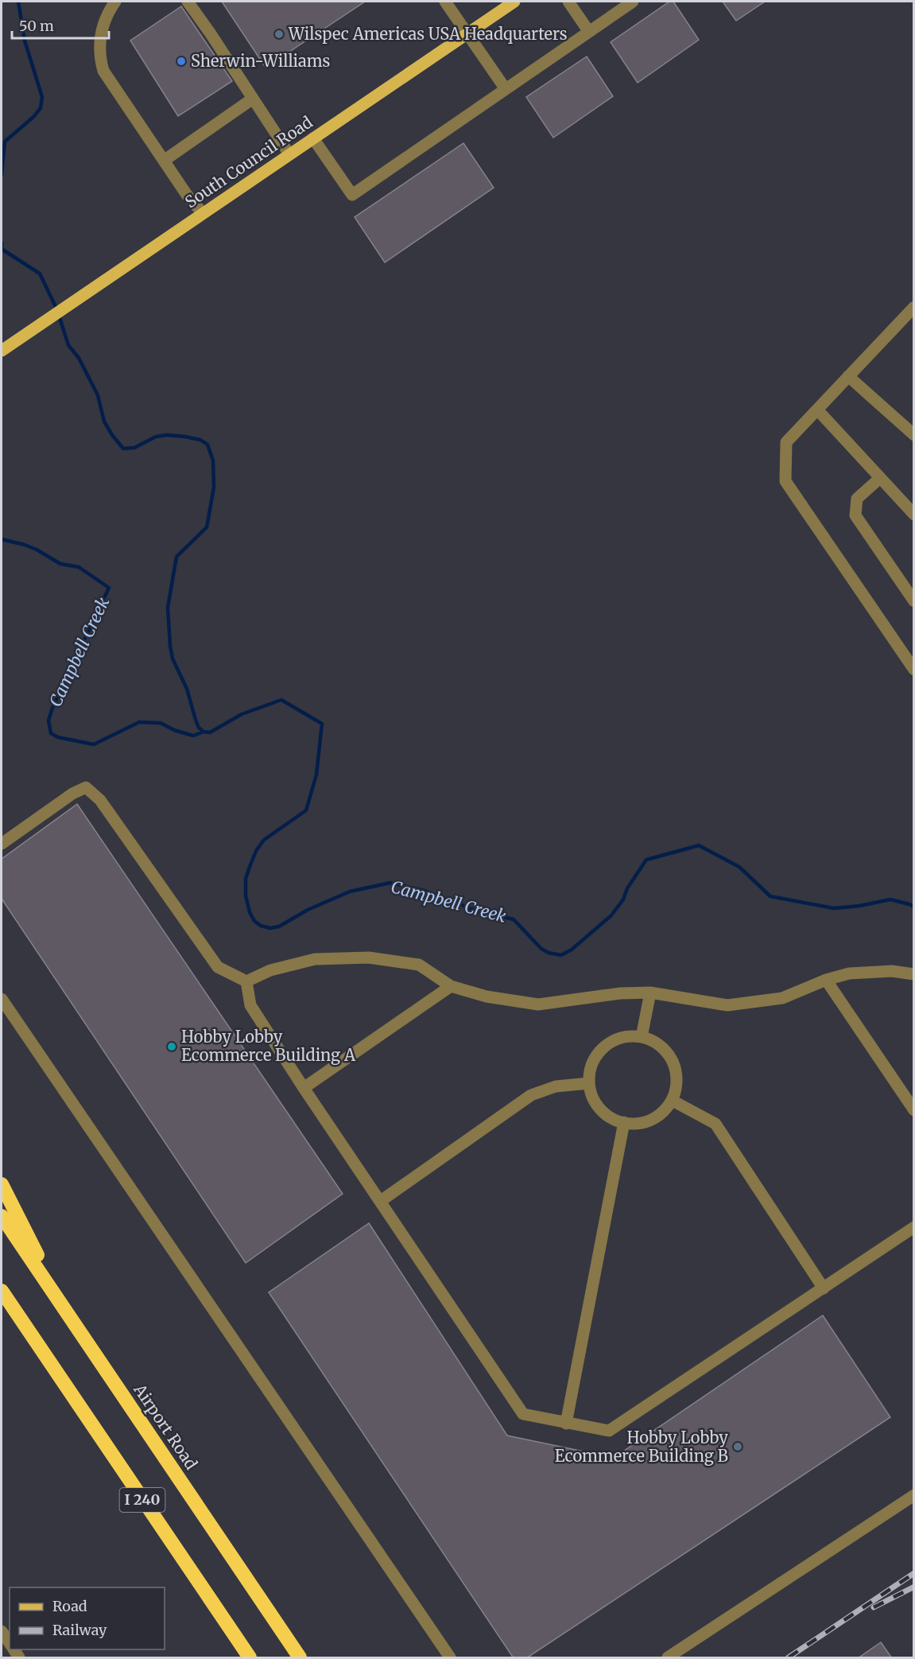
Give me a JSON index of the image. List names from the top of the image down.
{
  "streets": {
    "highway": ["Airport Road", "I 240"],
    "main road": ["South Council Road"]
  },
  "water": ["Campbell Creek"],
  "places": [
    "Wilspec Americas USA Headquarters",
    "Sherwin-Williams",
    "Hobby Lobby Ecommerce Building A",
    "Hobby Lobby Ecommerce Building B"
  ],
  "legend": ["Road", "Railway"],
  "scale_bar": "50 m"
}
